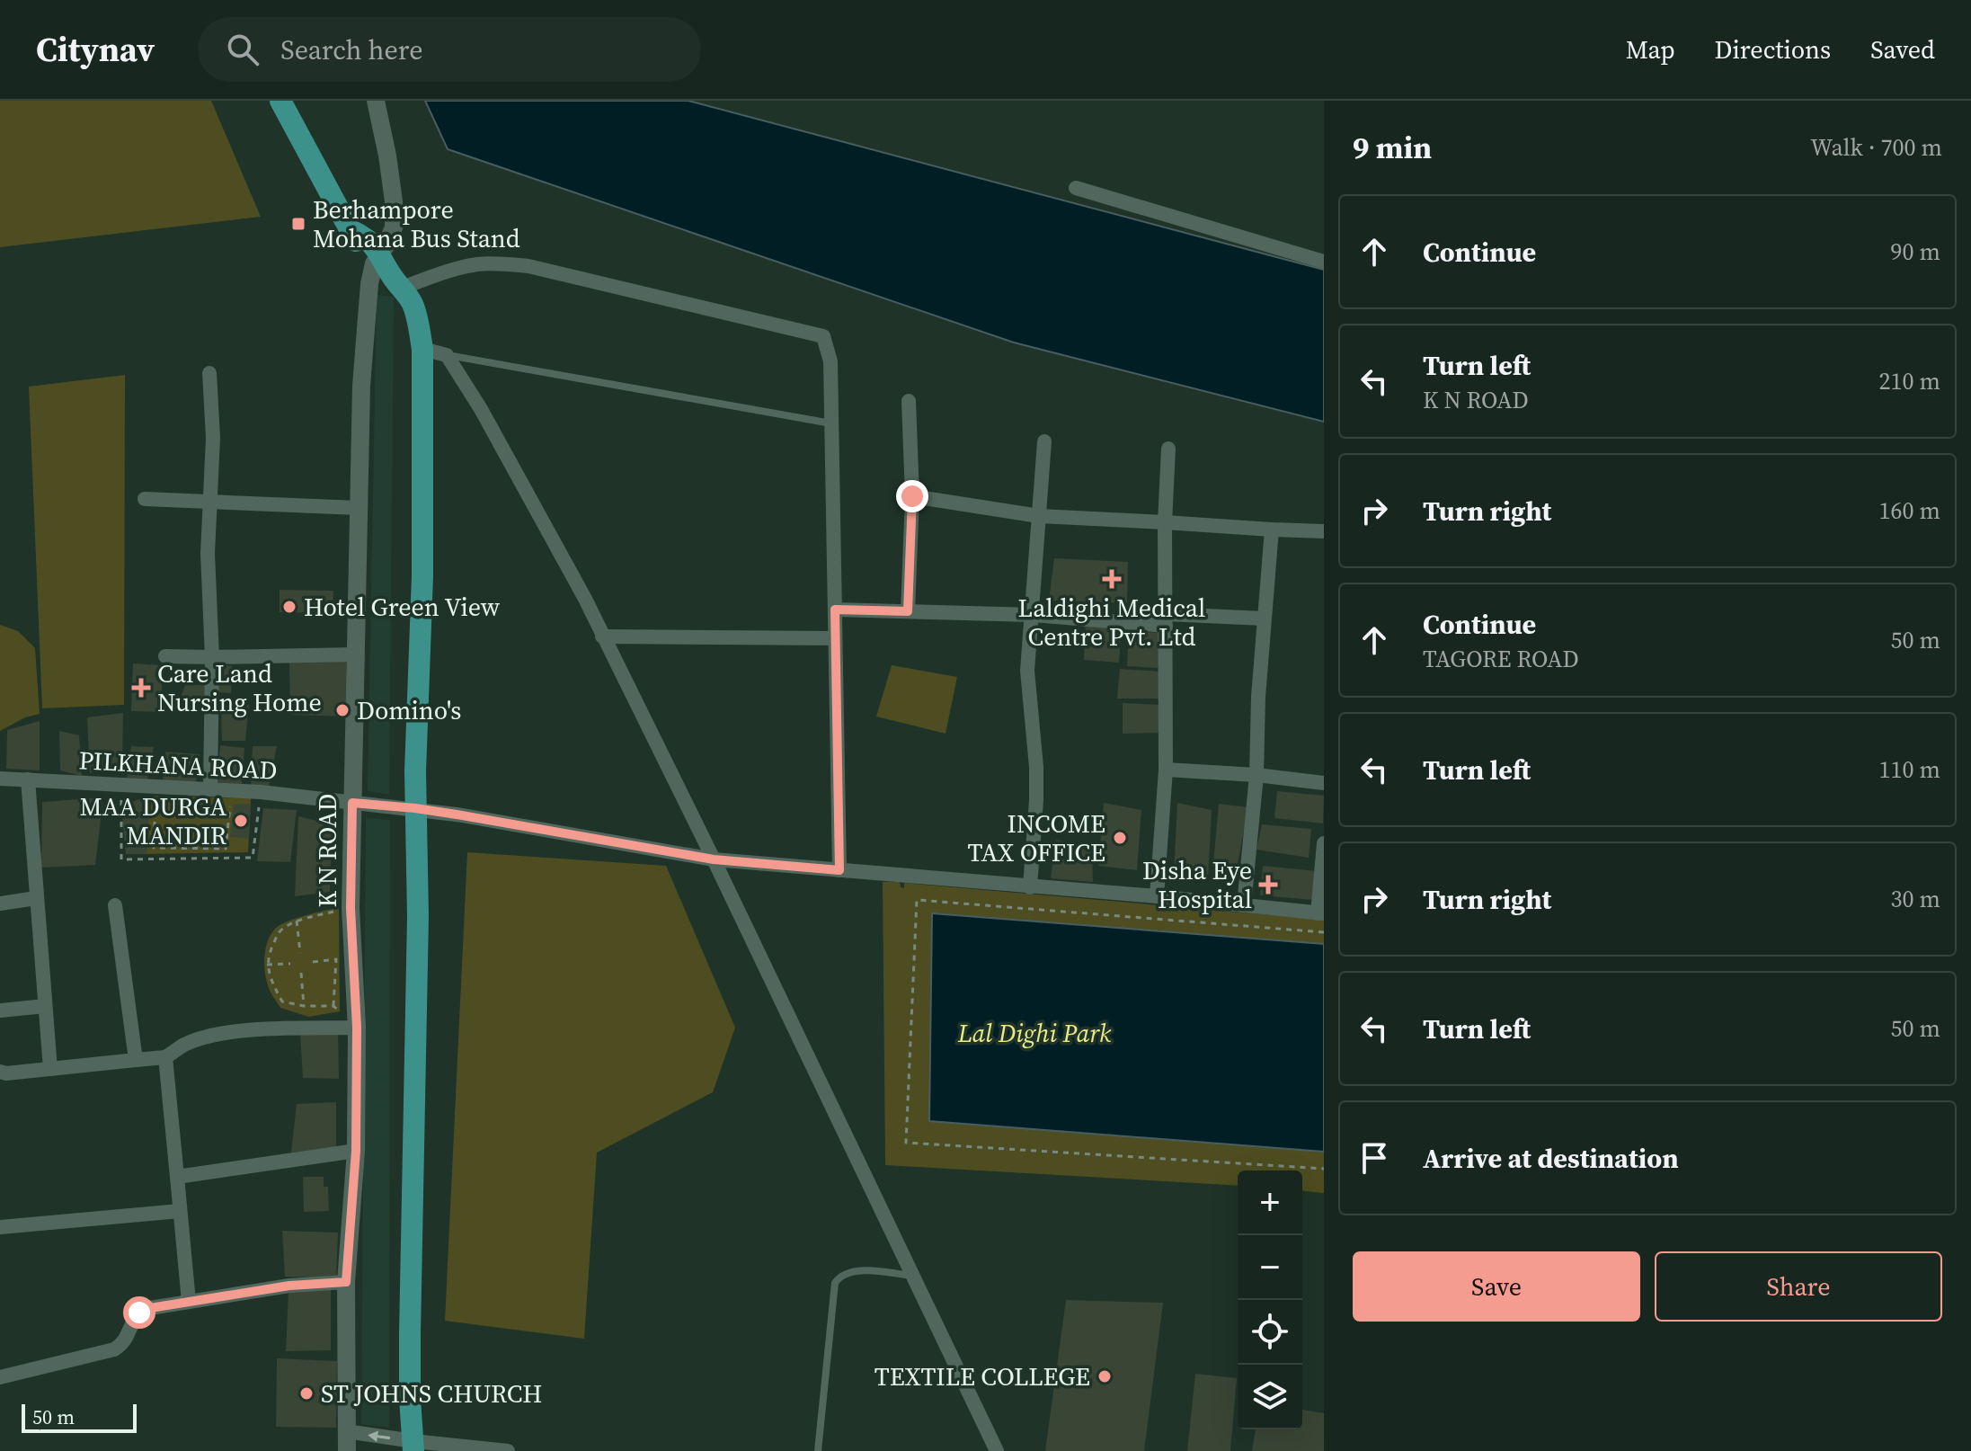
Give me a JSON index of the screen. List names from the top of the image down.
{
  "streets": {
    "street": ["PILKHANA ROAD", "K N ROAD"]
  },
  "crossings": [
    ["PILKHANA ROAD", "K N ROAD"]
  ],
  "parks": ["Lal Dighi Park"],
  "places": {
    "transit": ["Berhampore Mohana Bus Stand"],
    "health": ["Laldighi Medical Centre Pvt. Ltd", "Care Land Nursing Home", "Disha Eye Hospital"],
    "other": [
      "Hotel Green View",
      "Domino's",
      "MAA DURGA MANDIR",
      "INCOME TAX OFFICE",
      "TEXTILE COLLEGE",
      "ST JOHNS CHURCH"
    ]
  },
  "scale_bar": "50 m",
  "page": {
    "header": "Citynav",
    "search": "Search here",
    "nav": ["Map", "Directions", "Saved"],
    "heading": ["9 min", "Walk · 700 m"],
    "list": [
      ["Continue", "90 m"],
      ["Turn left", "K N ROAD", "210 m"],
      ["Turn right", "160 m"],
      ["Continue", "TAGORE ROAD", "50 m"],
      ["Turn left", "110 m"],
      ["Turn right", "30 m"],
      ["Turn left", "50 m"],
      "Arrive at destination"
    ],
    "map_buttons": ["+", "−"],
    "buttons": ["Save", "Share"],
    "scale": "50 m"
  }
}
